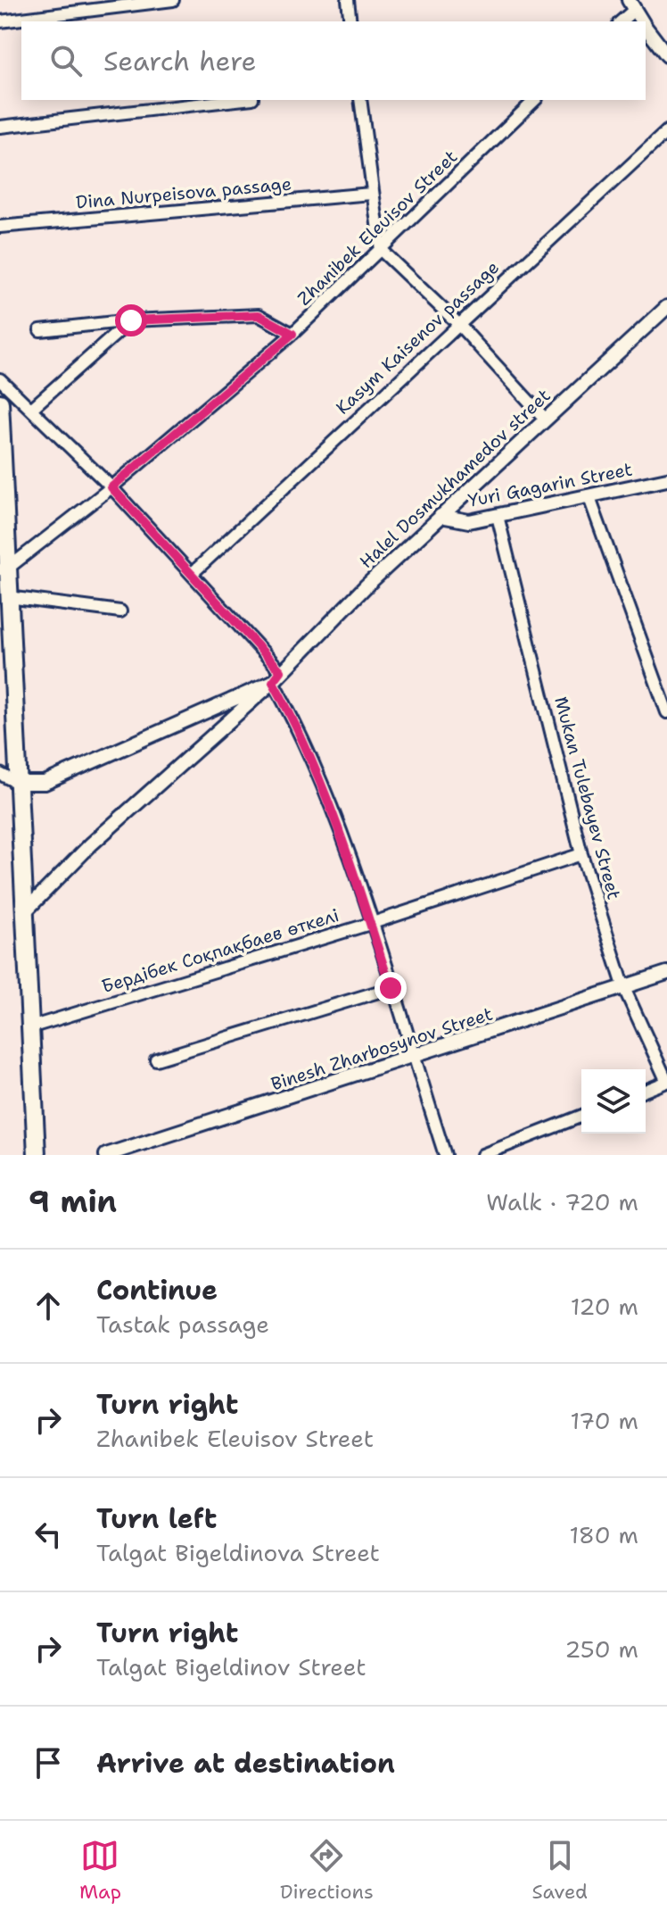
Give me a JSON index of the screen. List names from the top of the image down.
{
  "streets": {
    "street": [
      "Dina Nurpeisova passage",
      "Zhanibek Eleuisov Street",
      "Kasym Kaisenov passage",
      "Halel Dosmukhamedov street",
      "Yuri Gagarin Street",
      "Mukan Tulebayev Street",
      "Бердібек Соқпақбаев өткелі",
      "Binesh Zharbosynov Street"
    ]
  },
  "crossings": [
    ["Halel Dosmukhamedov street", "Yuri Gagarin Street"],
    ["Yuri Gagarin Street", "Mukan Tulebayev Street"],
    ["Mukan Tulebayev Street", "Бердібек Соқпақбаев өткелі"],
    ["Mukan Tulebayev Street", "Binesh Zharbosynov Street"]
  ],
  "page": {
    "search": "Search here",
    "heading": ["9 min", "Walk · 720 m"],
    "list": [
      ["Continue", "Tastak passage", "120 m"],
      ["Turn right", "Zhanibek Eleuisov Street", "170 m"],
      ["Turn left", "Talgat Bigeldinova Street", "180 m"],
      ["Turn right", "Talgat Bigeldinov Street", "250 m"],
      "Arrive at destination"
    ],
    "nav": ["Map", "Directions", "Saved"]
  }
}
